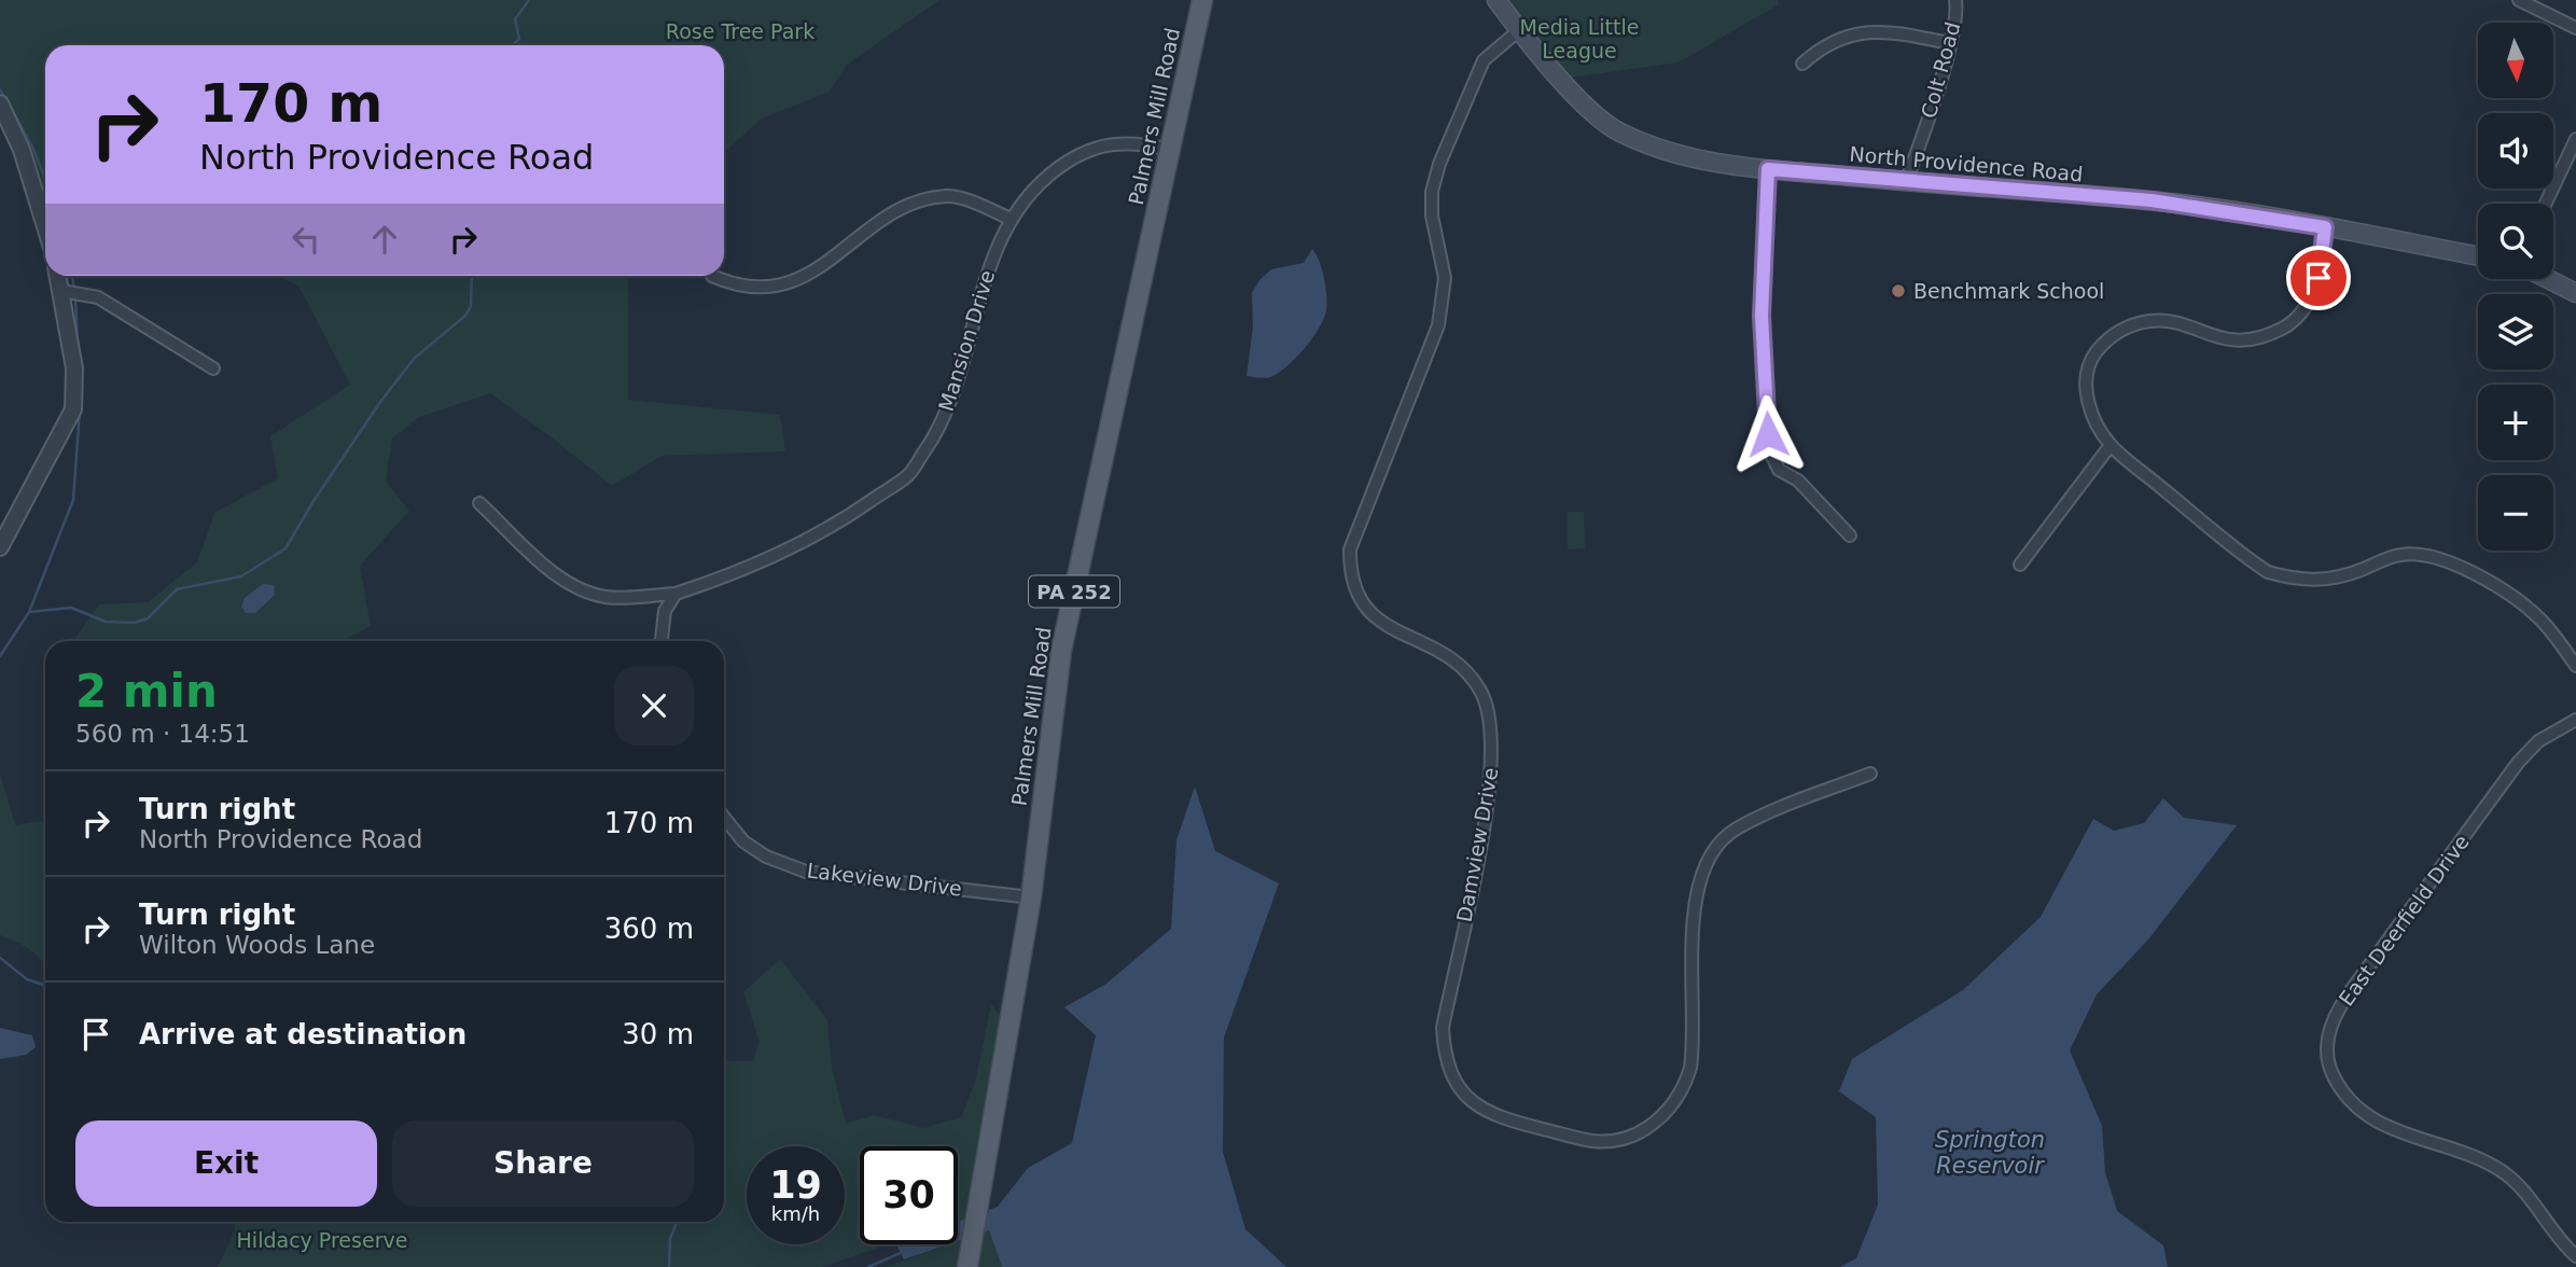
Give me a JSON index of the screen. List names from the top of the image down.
{
  "streets": {
    "main road": ["Palmers Mill Road", "North Providence Road", "PA 252"],
    "street": [
      "Colt Road",
      "Mansion Drive",
      "Damview Drive",
      "Lakeview Drive",
      "East Deerfield Drive"
    ]
  },
  "crossings": [
    ["Colt Road", "North Providence Road"],
    ["Palmers Mill Road", "Mansion Drive"],
    ["Palmers Mill Road", "Lakeview Drive"],
    ["North Providence Road", "Damview Drive"]
  ],
  "water": ["Springton Reservoir"],
  "parks": ["Media Little League", "Rose Tree Park", "Hildacy Preserve"],
  "places": ["Benchmark School"],
  "north": "bottom",
  "page": {
    "map_buttons": ["+", "−"],
    "turn": ["170 m", "North Providence Road"],
    "heading": ["2 min", "560 m · 14:51"],
    "list": [
      {
        "name": "Turn right",
        "note": "North Providence Road",
        "value": "170 m"
      },
      {
        "name": "Turn right",
        "note": "Wilton Woods Lane",
        "value": "360 m"
      },
      {
        "name": "Arrive at destination",
        "value": "30 m"
      }
    ],
    "buttons": ["Exit", "Share"],
    "speed": "19 km/h",
    "limit": "30"
  }
}
